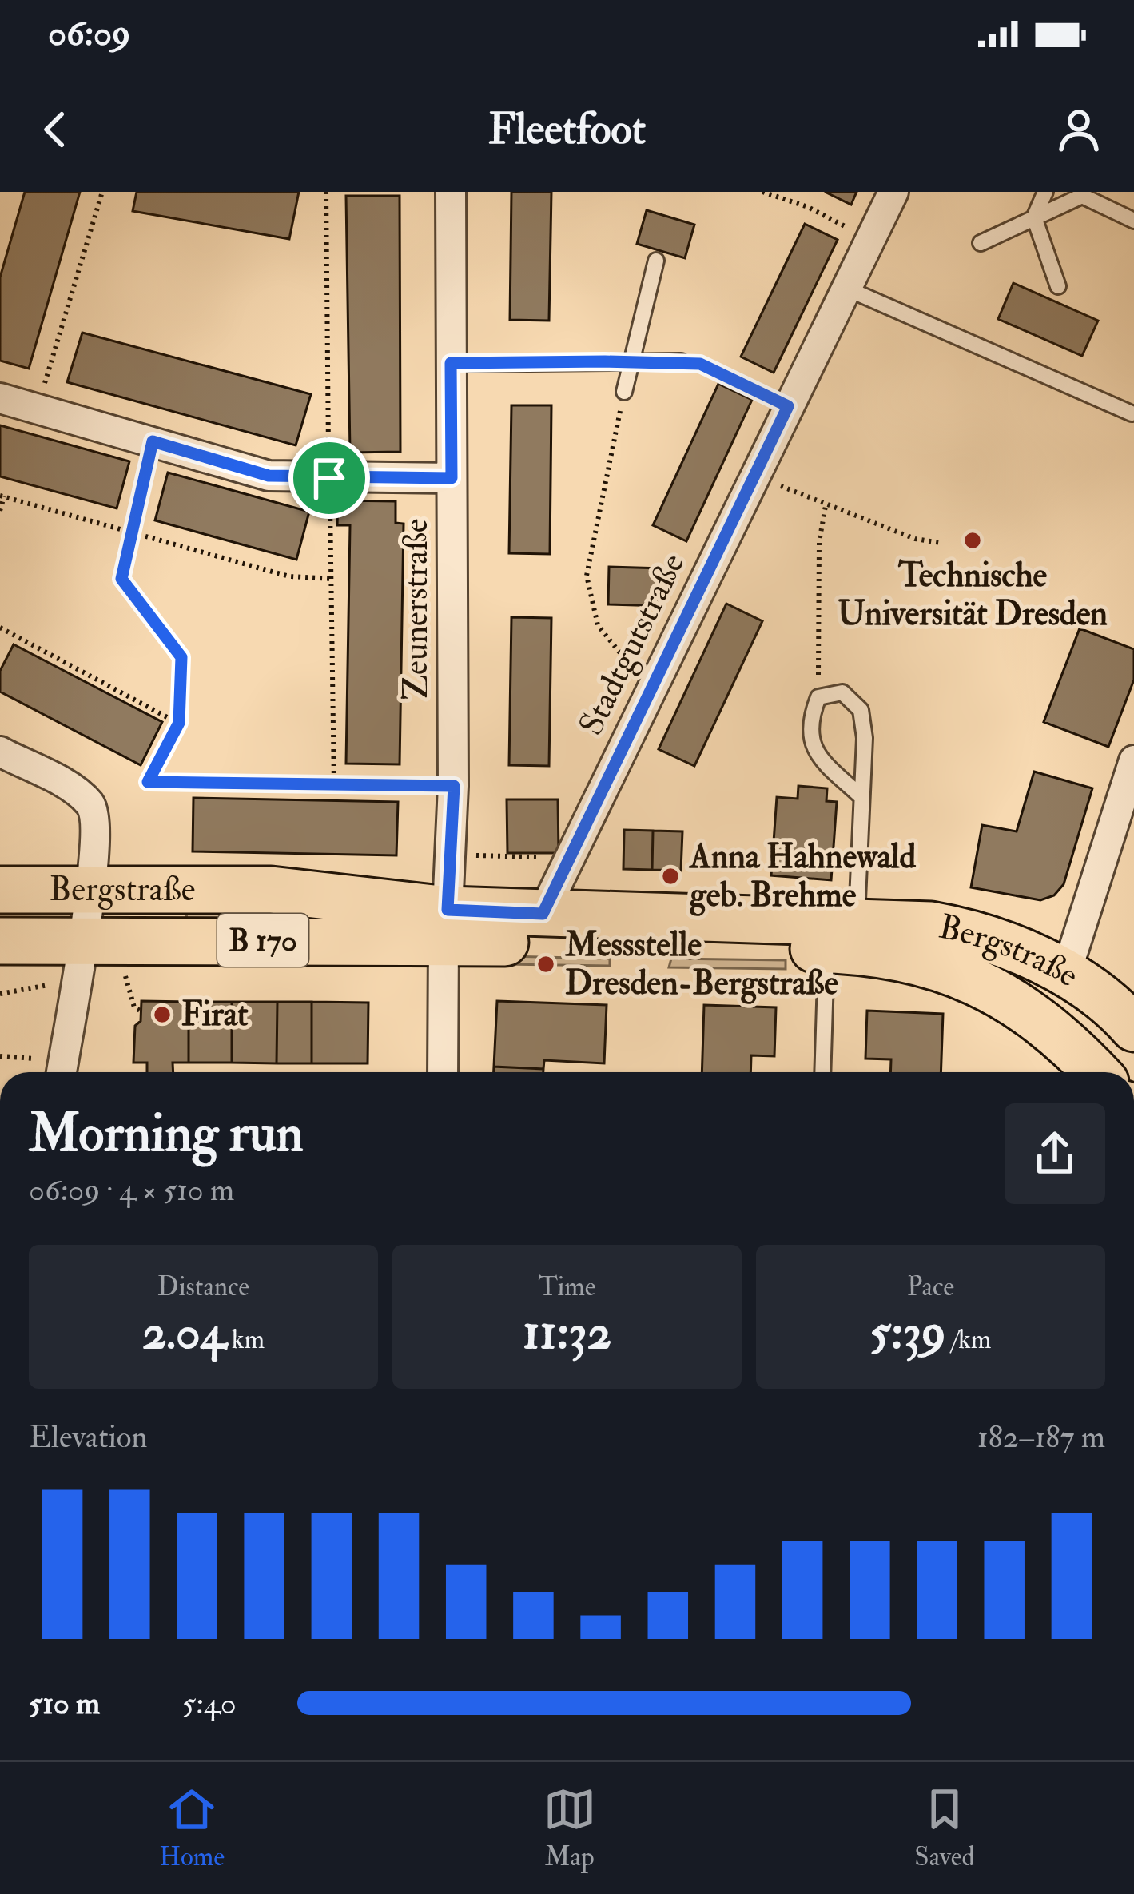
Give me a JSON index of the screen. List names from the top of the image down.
{
  "streets": {
    "main road": ["Bergstraße", "B 170"],
    "street": ["Zeunerstraße", "Stadtgutstraße"]
  },
  "crossings": [
    ["Zeunerstraße", "Bergstraße"],
    ["Zeunerstraße", "B 170"],
    ["Stadtgutstraße", "Bergstraße"],
    ["Bergstraße", "B 170"]
  ],
  "places": [
    "Technische Universität Dresden",
    "Anna Hahnewald geb. Brehme",
    "Messstelle Dresden-Bergstraße",
    "Firat"
  ],
  "page": {
    "status": "06:09",
    "header": "Fleetfoot",
    "heading": ["Morning run", "06:09 · 4 × 510 m"],
    "stats": [
      ["Distance", "2.04 km"],
      ["Time", "11:32"],
      ["Pace", "5:39 /km"]
    ],
    "chart": ["Elevation", "182–187 m"],
    "list": [
      {
        "name": "510 m",
        "note": "5:40"
      }
    ],
    "tabs": ["Home", "Map", "Saved"]
  }
}
